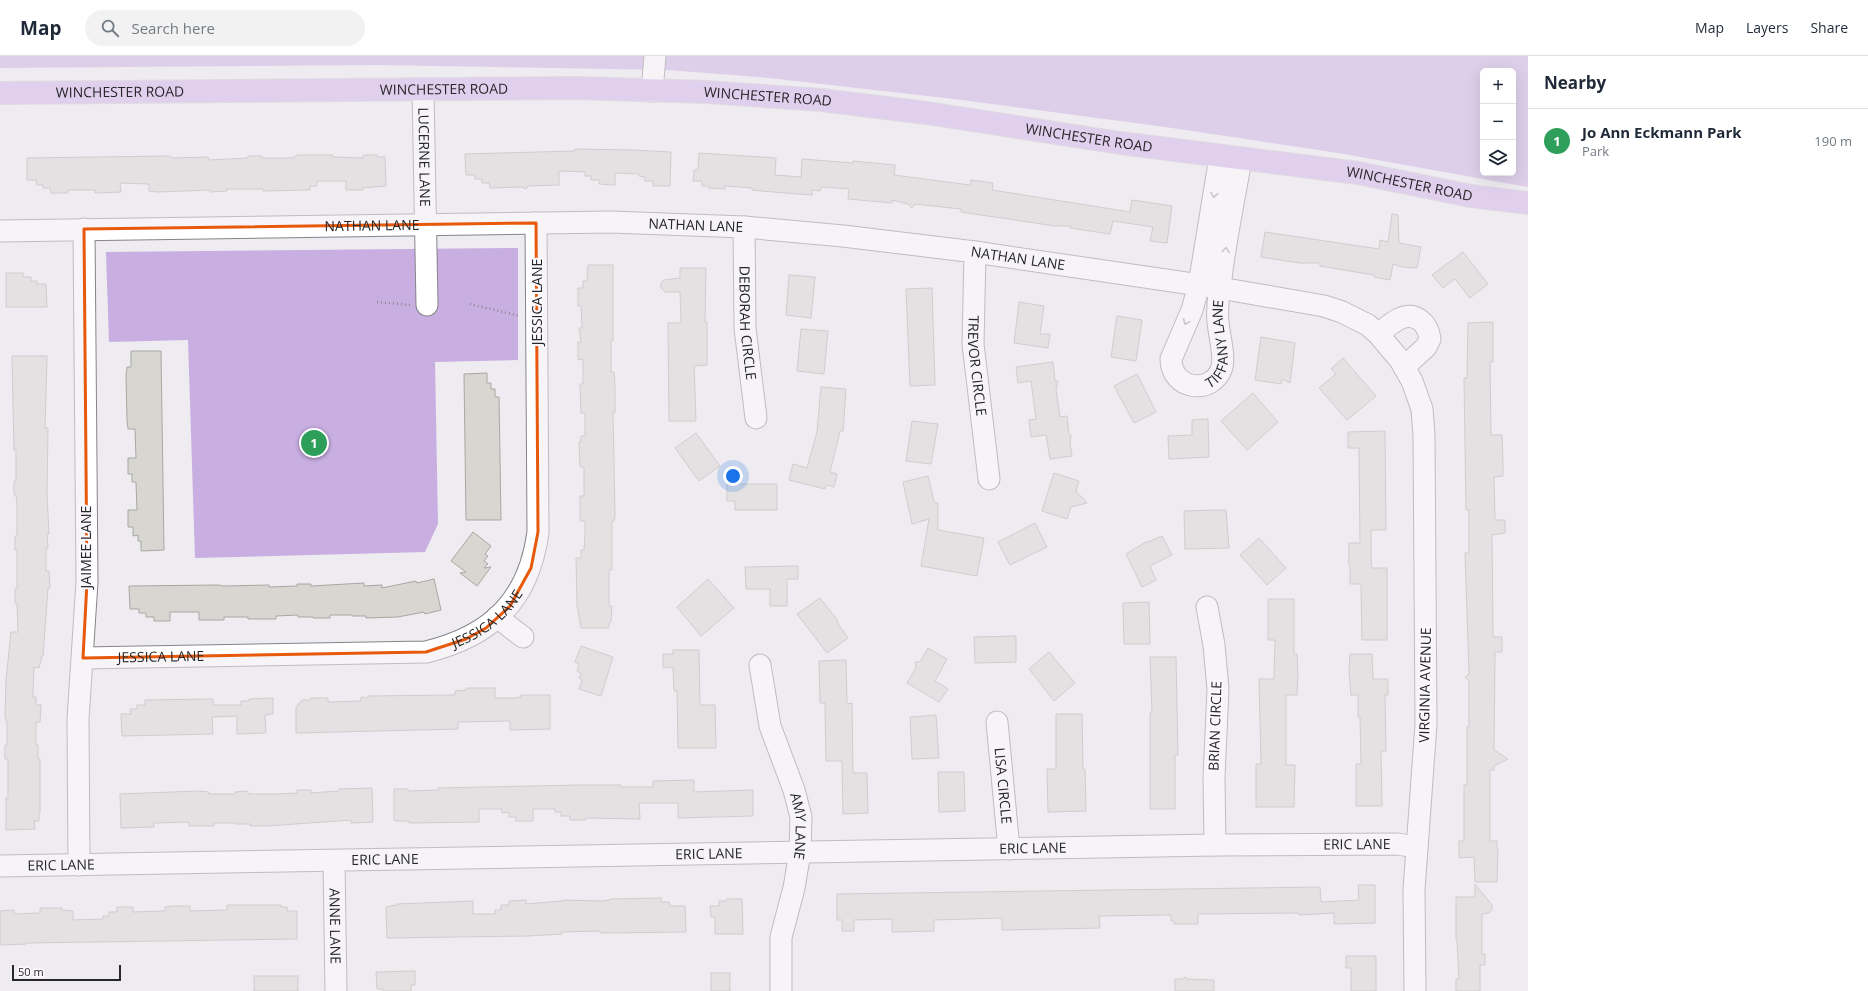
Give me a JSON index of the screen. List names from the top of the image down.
{
  "streets": {
    "main road": ["WINCHESTER ROAD"],
    "street": [
      "LUCERNE LANE",
      "NATHAN LANE",
      "JESSICA LANE",
      "DEBORAH CIRCLE",
      "TIFFANY LANE",
      "TREVOR CIRCLE",
      "JAIMEE LANE",
      "VIRGINIA AVENUE",
      "BRIAN CIRCLE",
      "LISA CIRCLE",
      "AMY LANE",
      "ERIC LANE",
      "ANNE LANE"
    ]
  },
  "crossings": [
    ["WINCHESTER ROAD", "LUCERNE LANE"],
    ["WINCHESTER ROAD", "TIFFANY LANE"],
    ["LUCERNE LANE", "NATHAN LANE"],
    ["NATHAN LANE", "JESSICA LANE"],
    ["NATHAN LANE", "DEBORAH CIRCLE"],
    ["NATHAN LANE", "TIFFANY LANE"],
    ["NATHAN LANE", "TREVOR CIRCLE"],
    ["NATHAN LANE", "JAIMEE LANE"],
    ["NATHAN LANE", "VIRGINIA AVENUE"],
    ["JESSICA LANE", "JAIMEE LANE"],
    ["JAIMEE LANE", "ERIC LANE"],
    ["VIRGINIA AVENUE", "ERIC LANE"],
    ["BRIAN CIRCLE", "ERIC LANE"],
    ["LISA CIRCLE", "ERIC LANE"],
    ["AMY LANE", "ERIC LANE"],
    ["ERIC LANE", "ANNE LANE"]
  ],
  "scale_bar": "50 m",
  "page": {
    "header": "Map",
    "search": "Search here",
    "nav": ["Map", "Layers", "Share"],
    "heading": "Nearby",
    "map_buttons": ["+", "−"],
    "list": [
      {
        "mark": "1",
        "name": "Jo Ann Eckmann Park",
        "note": "Park",
        "value": "190 m"
      }
    ],
    "pins": "1",
    "scale": "50 m"
  }
}
